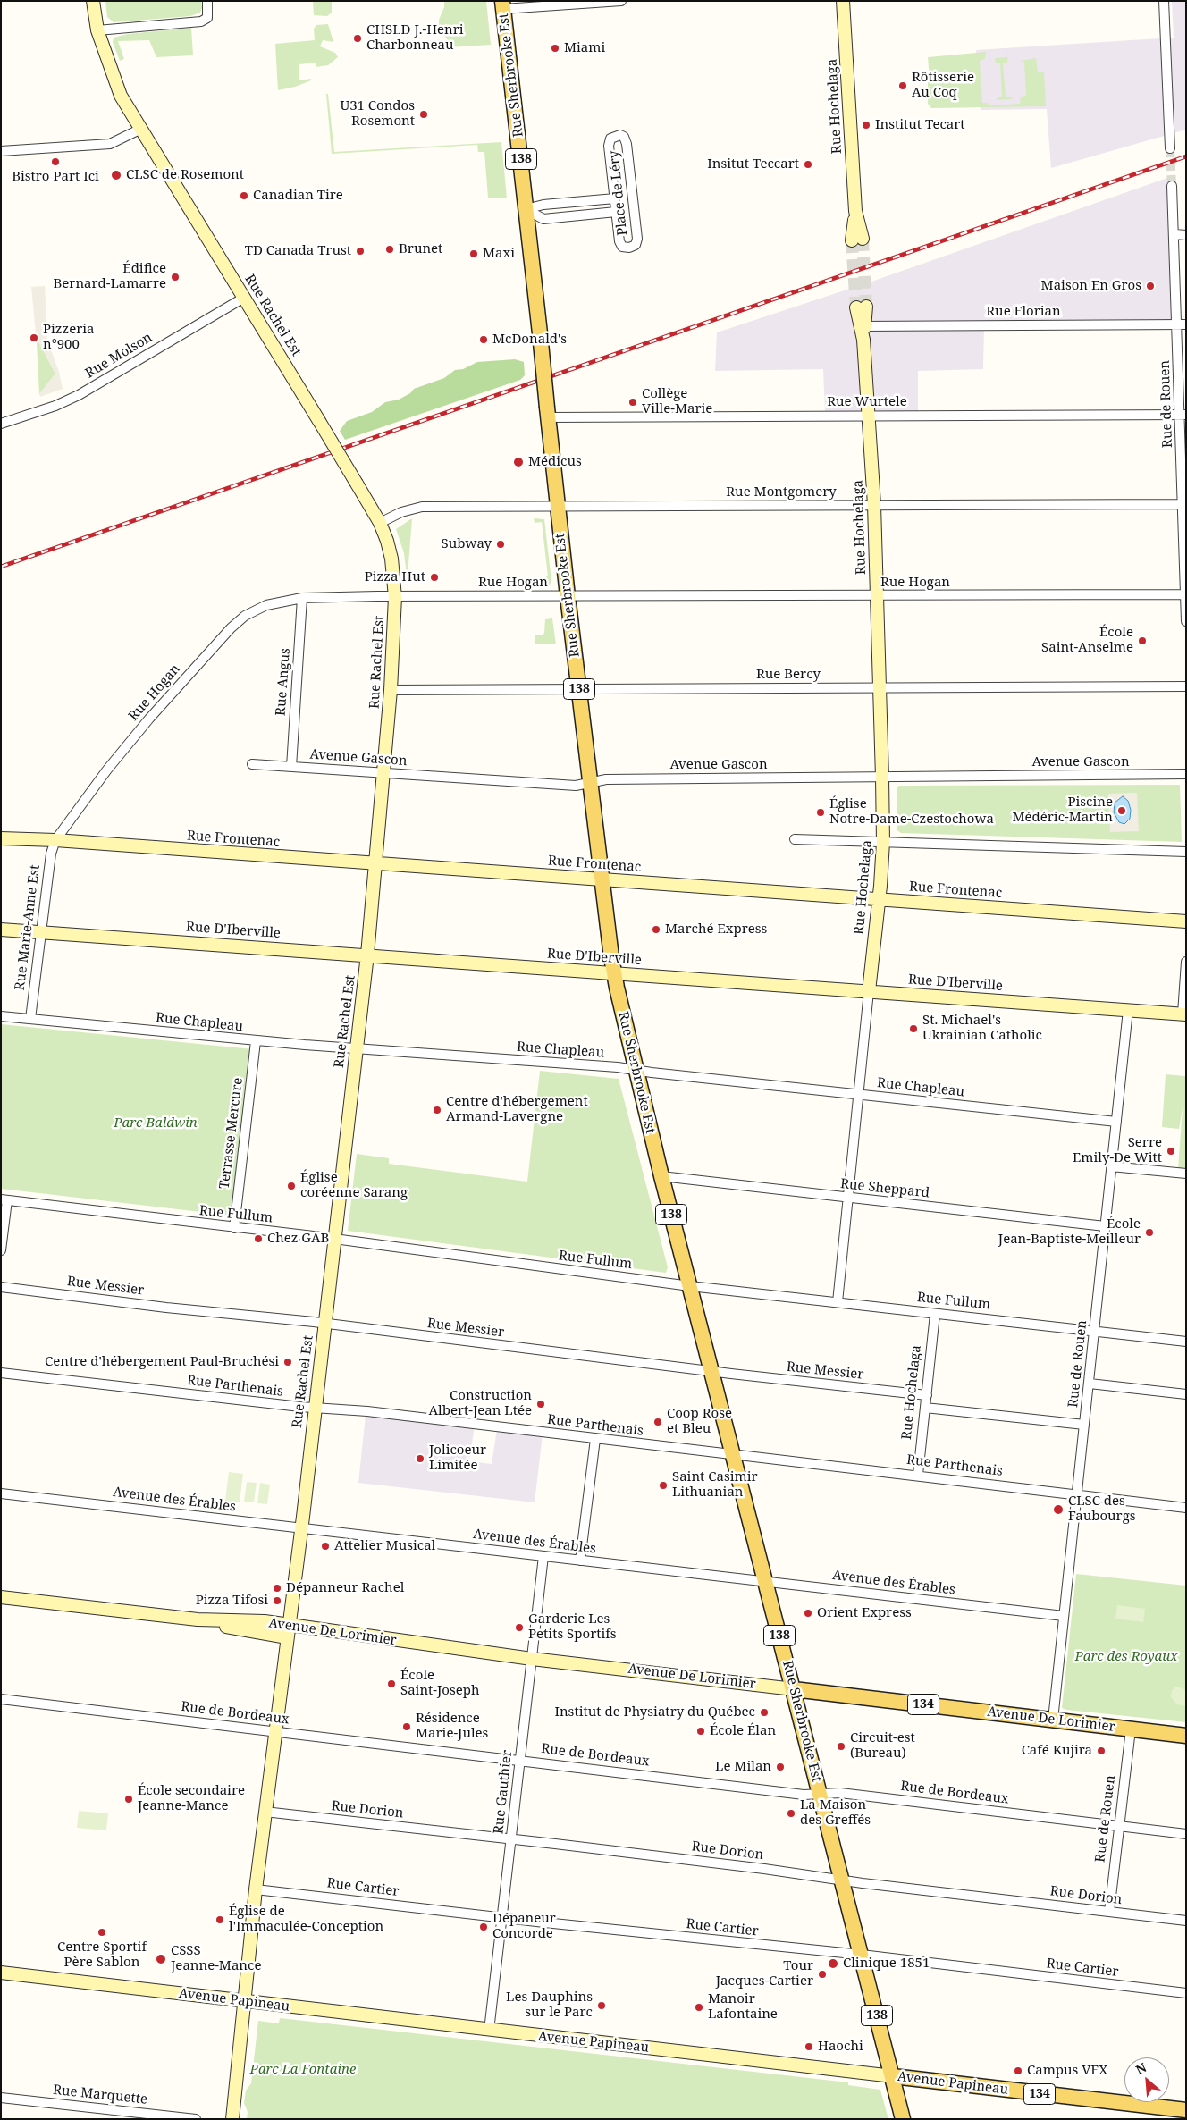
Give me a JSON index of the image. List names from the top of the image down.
{
  "streets": {
    "main road": [
      "Rue Sherbrooke Est",
      "Rue Hochelaga",
      "138",
      "Rue Rachel Est",
      "Rue Frontenac",
      "Rue D'Iberville",
      "Avenue De Lorimier",
      "134",
      "Avenue Papineau"
    ],
    "street": [
      "Place de Léry",
      "Rue Florian",
      "Rue Molson",
      "Rue Wurtele",
      "Rue de Rouen",
      "Rue Montgomery",
      "Rue Hogan",
      "Rue Bercy",
      "Rue Angus",
      "Avenue Gascon",
      "Rue Marie-Anne Est",
      "Rue Chapleau",
      "Terrasse Mercure",
      "Rue Sheppard",
      "Rue Fullum",
      "Rue Messier",
      "Rue Parthenais",
      "Avenue des Érables",
      "Rue de Bordeaux",
      "Rue Gauthier",
      "Rue Dorion",
      "Rue Cartier",
      "Rue Marquette"
    ]
  },
  "crossings": [
    ["Rue Sherbrooke Est", "Place de Léry"],
    ["Rue Sherbrooke Est", "Rue Wurtele"],
    ["Rue Sherbrooke Est", "Rue Montgomery"],
    ["Rue Sherbrooke Est", "Rue Hogan"],
    ["Rue Sherbrooke Est", "Rue Bercy"],
    ["Rue Sherbrooke Est", "Avenue Gascon"],
    ["Rue Sherbrooke Est", "Rue Frontenac"],
    ["Rue Sherbrooke Est", "Rue D'Iberville"],
    ["Rue Sherbrooke Est", "Rue Chapleau"],
    ["Rue Sherbrooke Est", "Rue Sheppard"],
    ["Rue Sherbrooke Est", "Rue Fullum"],
    ["Rue Sherbrooke Est", "Rue Messier"],
    ["Rue Sherbrooke Est", "Rue Parthenais"],
    ["Rue Sherbrooke Est", "Avenue des Érables"],
    ["Rue Sherbrooke Est", "Avenue De Lorimier"],
    ["Rue Sherbrooke Est", "Rue de Bordeaux"],
    ["Rue Sherbrooke Est", "Rue Dorion"],
    ["Rue Sherbrooke Est", "Rue Cartier"],
    ["Rue Sherbrooke Est", "Avenue Papineau"],
    ["Rue Hochelaga", "Rue Florian"],
    ["Rue Hochelaga", "Rue Wurtele"],
    ["Rue Hochelaga", "Rue Montgomery"],
    ["Rue Hochelaga", "Rue Hogan"],
    ["Rue Hochelaga", "Rue Bercy"],
    ["Rue Hochelaga", "Avenue Gascon"],
    ["Rue Hochelaga", "Rue Frontenac"],
    ["Rue Hochelaga", "Rue D'Iberville"],
    ["Rue Hochelaga", "Rue Chapleau"],
    ["Rue Hochelaga", "Rue Sheppard"],
    ["Rue Hochelaga", "Rue Fullum"],
    ["Rue Hochelaga", "Rue Messier"],
    ["Rue Hochelaga", "Rue Parthenais"],
    ["Rue Florian", "Rue de Rouen"],
    ["Rue Rachel Est", "Rue Molson"],
    ["Rue Rachel Est", "Rue Montgomery"],
    ["Rue Rachel Est", "Rue Hogan"],
    ["Rue Rachel Est", "Rue Bercy"],
    ["Rue Rachel Est", "Avenue Gascon"],
    ["Rue Rachel Est", "Rue Frontenac"],
    ["Rue Rachel Est", "Rue D'Iberville"],
    ["Rue Rachel Est", "Rue Chapleau"],
    ["Rue Rachel Est", "Rue Fullum"],
    ["Rue Rachel Est", "Rue Messier"],
    ["Rue Rachel Est", "Rue Parthenais"],
    ["Rue Rachel Est", "Avenue des Érables"],
    ["Rue Rachel Est", "Avenue De Lorimier"],
    ["Rue Rachel Est", "Rue de Bordeaux"],
    ["Rue Rachel Est", "Rue Dorion"],
    ["Rue Rachel Est", "Rue Cartier"],
    ["Rue Rachel Est", "Avenue Papineau"],
    ["Rue Wurtele", "Rue de Rouen"],
    ["Rue de Rouen", "Rue Montgomery"],
    ["Rue de Rouen", "Rue Hogan"],
    ["Rue de Rouen", "Rue D'Iberville"],
    ["Rue de Rouen", "Rue Chapleau"],
    ["Rue de Rouen", "Rue Sheppard"],
    ["Rue de Rouen", "Rue Fullum"],
    ["Rue de Rouen", "Rue Parthenais"],
    ["Rue de Rouen", "Avenue des Érables"],
    ["Rue de Rouen", "Avenue De Lorimier"],
    ["Rue de Rouen", "Rue de Bordeaux"],
    ["Rue de Rouen", "Rue Dorion"],
    ["Rue Hogan", "Rue Angus"],
    ["Rue Hogan", "Rue Frontenac"],
    ["Rue Hogan", "Rue Marie-Anne Est"],
    ["Rue Angus", "Avenue Gascon"],
    ["Rue Frontenac", "Rue Marie-Anne Est"],
    ["Rue Marie-Anne Est", "Rue D'Iberville"],
    ["Rue Marie-Anne Est", "Rue Chapleau"],
    ["Rue Chapleau", "Terrasse Mercure"],
    ["Terrasse Mercure", "Rue Fullum"],
    ["Avenue des Érables", "Rue Gauthier"],
    ["Avenue De Lorimier", "Rue Gauthier"],
    ["Rue de Bordeaux", "Rue Gauthier"],
    ["Rue Gauthier", "Rue Dorion"],
    ["Rue Gauthier", "Rue Cartier"],
    ["Rue Gauthier", "Avenue Papineau"]
  ],
  "parks": ["Parc Baldwin", "Parc des Royaux", "Parc La Fontaine"],
  "places": [
    "CHSLD J.-Henri Charbonneau",
    "Miami",
    "Rôtisserie Au Coq",
    "U31 Condos Rosemont",
    "Institut Tecart",
    "Bistro Part Ici",
    "Insitut Teccart",
    "CLSC de Rosemont",
    "Canadian Tire",
    "Brunet",
    "TD Canada Trust",
    "Maxi",
    "Édifice Bernard-Lamarre",
    "Maison En Gros",
    "Pizzeria n°900",
    "McDonald's",
    "Collège Ville-Marie",
    "Médicus",
    "Subway",
    "Pizza Hut",
    "École Saint-Anselme",
    "Piscine Médéric-Martin",
    "Église Notre-Dame-Czestochowa",
    "Marché Express",
    "St. Michael's Ukrainian Catholic",
    "Centre d'hébergement Armand-Lavergne",
    "Serre Emily-De Witt",
    "Église coréenne Sarang",
    "École Jean-Baptiste-Meilleur",
    "Chez GAB",
    "Centre d'hébergement Paul-Bruchési",
    "Construction Albert-Jean Ltée",
    "Coop Rose et Bleu",
    "Jolicoeur Limitée",
    "Saint Casimir Lithuanian",
    "CLSC des Faubourgs",
    "Attelier Musical",
    "Dépanneur Rachel",
    "Pizza Tifosi",
    "Orient Express",
    "Garderie Les Petits Sportifs",
    "École Saint-Joseph",
    "Institut de Physiatry du Québec",
    "Résidence Marie-Jules",
    "École Élan",
    "Circuit-est (Bureau)",
    "Café Kujira",
    "Le Milan",
    "École secondaire Jeanne-Mance",
    "La Maison des Greffés",
    "Église de l'Immaculée-Conception",
    "Dépaneur Concorde",
    "Centre Sportif Père Sablon",
    "CSSS Jeanne-Mance",
    "Clinique 1851",
    "Tour Jacques-Cartier",
    "Les Dauphins sur le Parc",
    "Manoir Lafontaine",
    "Haochi",
    "Campus VFX"
  ],
  "north": "top left"
}
